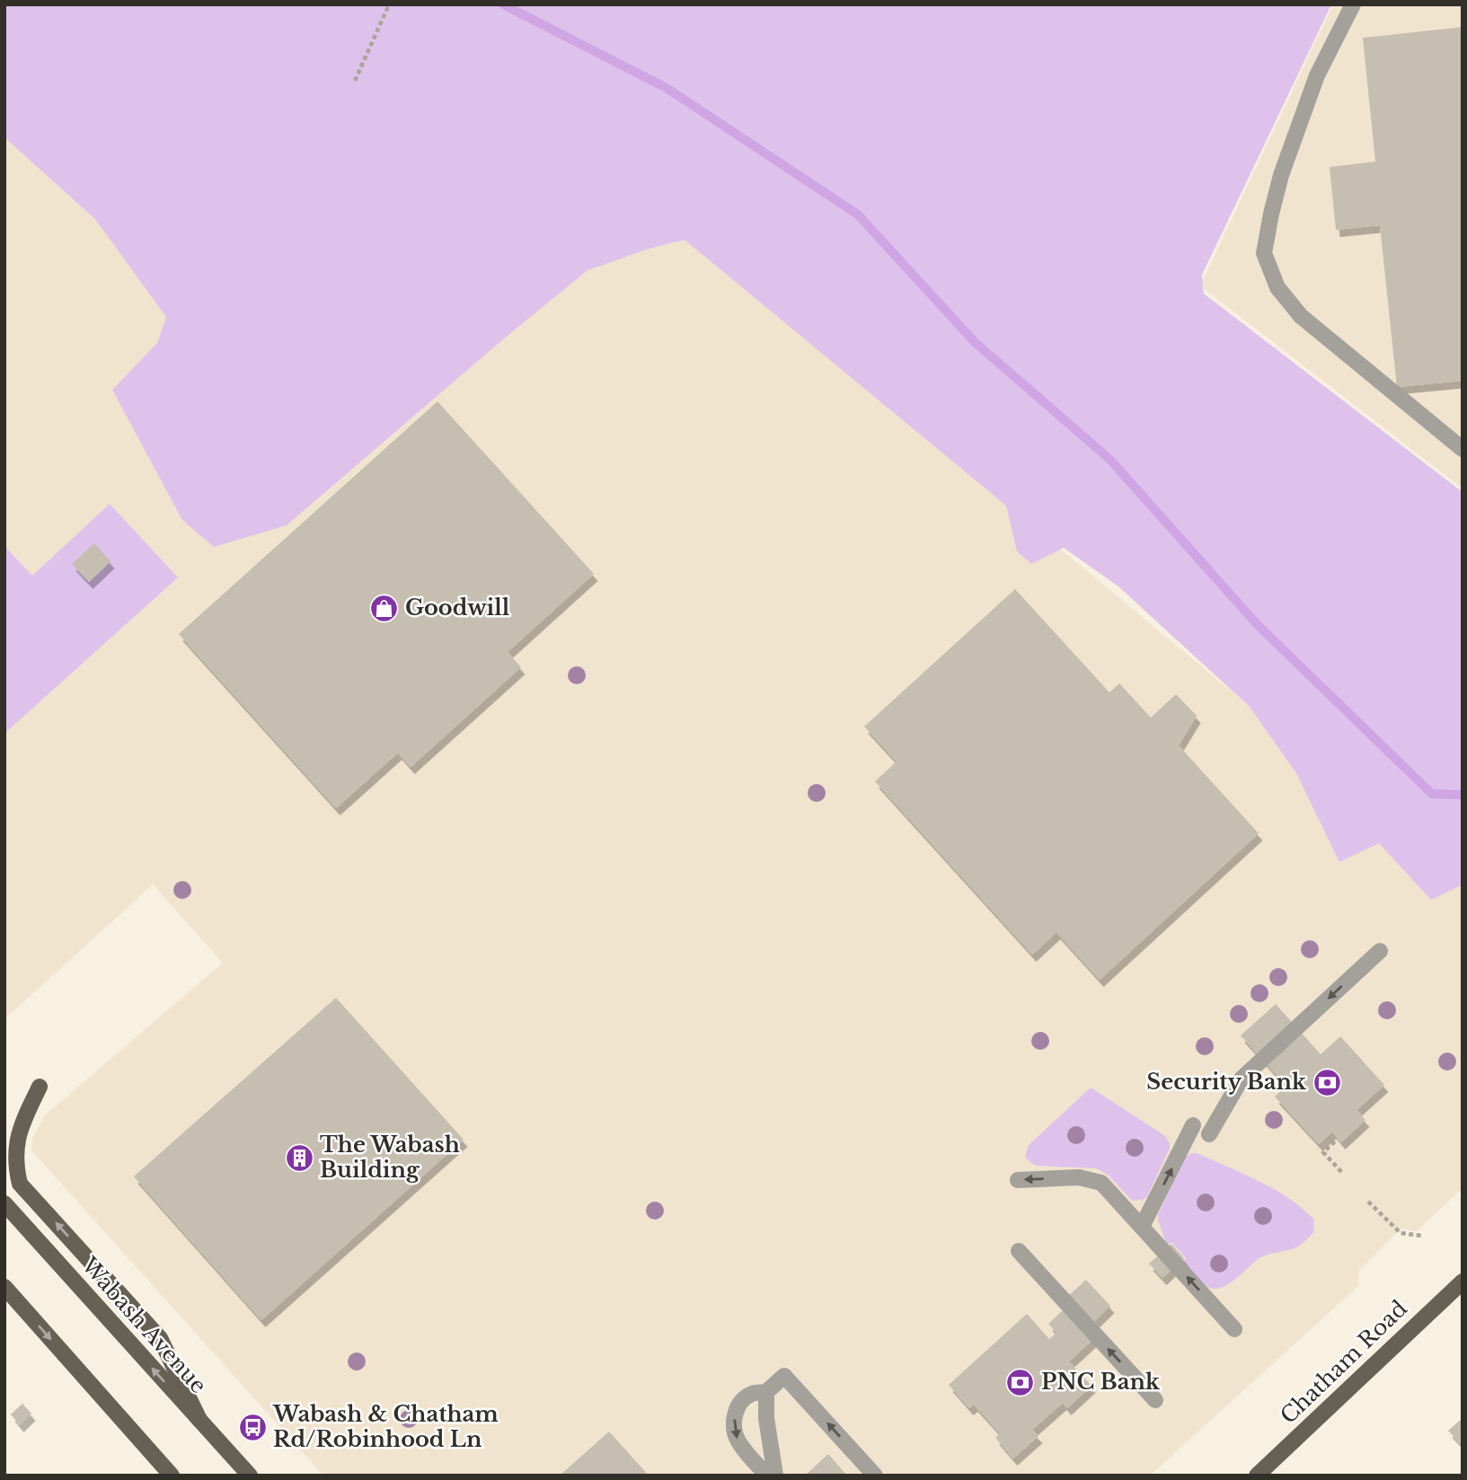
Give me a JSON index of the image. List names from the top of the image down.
{
  "streets": {
    "main road": ["Wabash Avenue", "Chatham Road"]
  },
  "places": {
    "shop": ["Goodwill"],
    "bank": ["Security Bank", "PNC Bank"],
    "building": ["The Wabash Building"],
    "bus stop": ["Wabash & Chatham Rd/Robinhood Ln"]
  }
}
